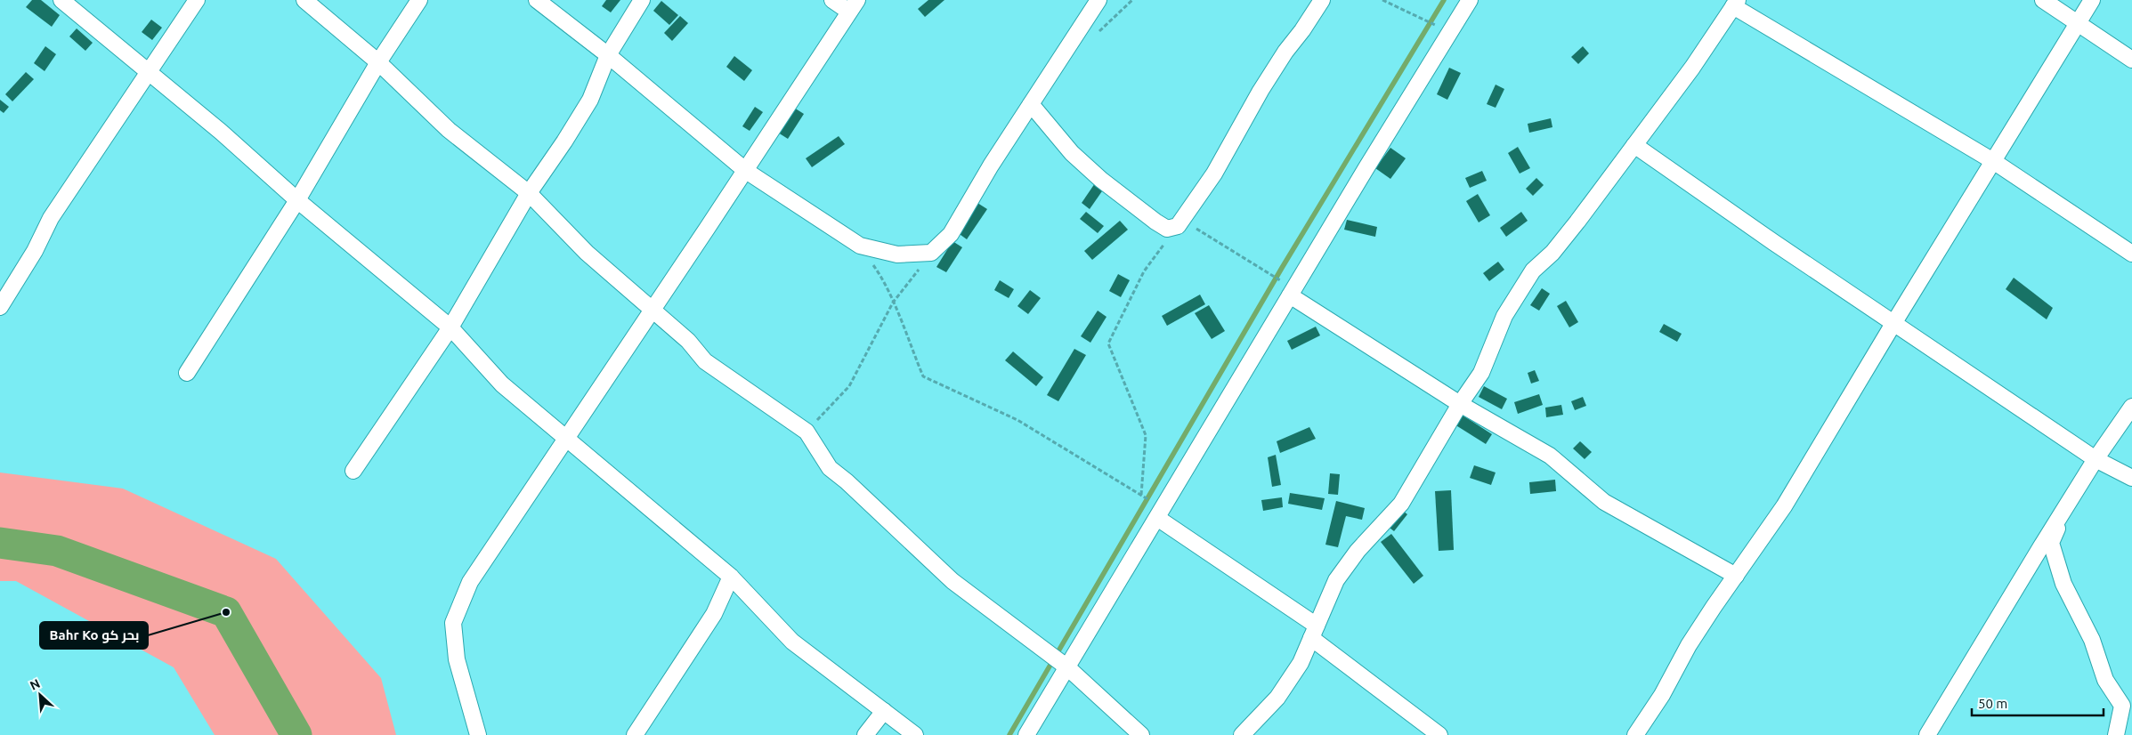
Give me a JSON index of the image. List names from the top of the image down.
{
  "places": ["Bahr Ko بحر كو"],
  "scale_bar": "50 m",
  "north": "top left"
}
